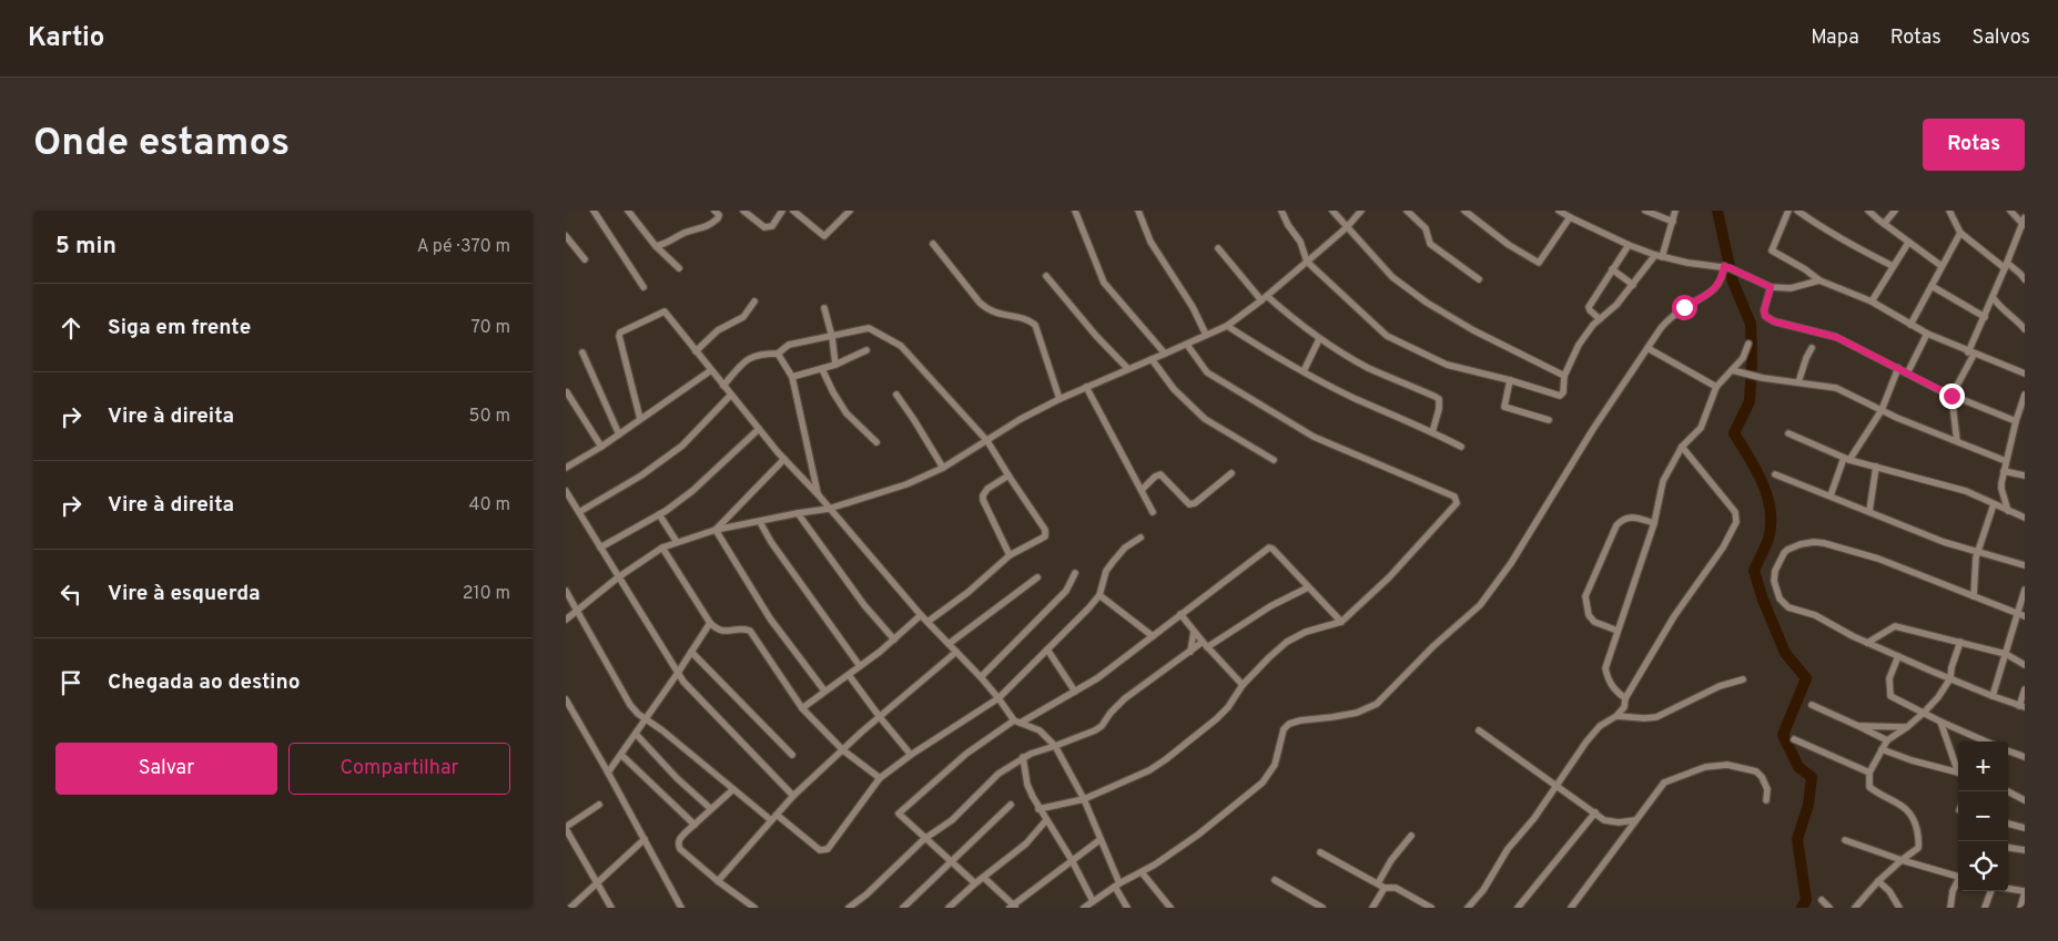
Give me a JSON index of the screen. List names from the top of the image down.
{
  "page": {
    "header": "Kartio",
    "nav": ["Mapa", "Rotas", "Salvos"],
    "buttons": [
      "Rotas",
      ["Salvar", "Compartilhar"]
    ],
    "title": "Onde estamos",
    "heading": ["5 min", "A pé · 370 m"],
    "list": [
      ["Siga em frente", "70 m"],
      ["Vire à direita", "50 m"],
      ["Vire à direita", "40 m"],
      ["Vire à esquerda", "210 m"],
      "Chegada ao destino"
    ],
    "map_buttons": ["+", "−"]
  }
}
